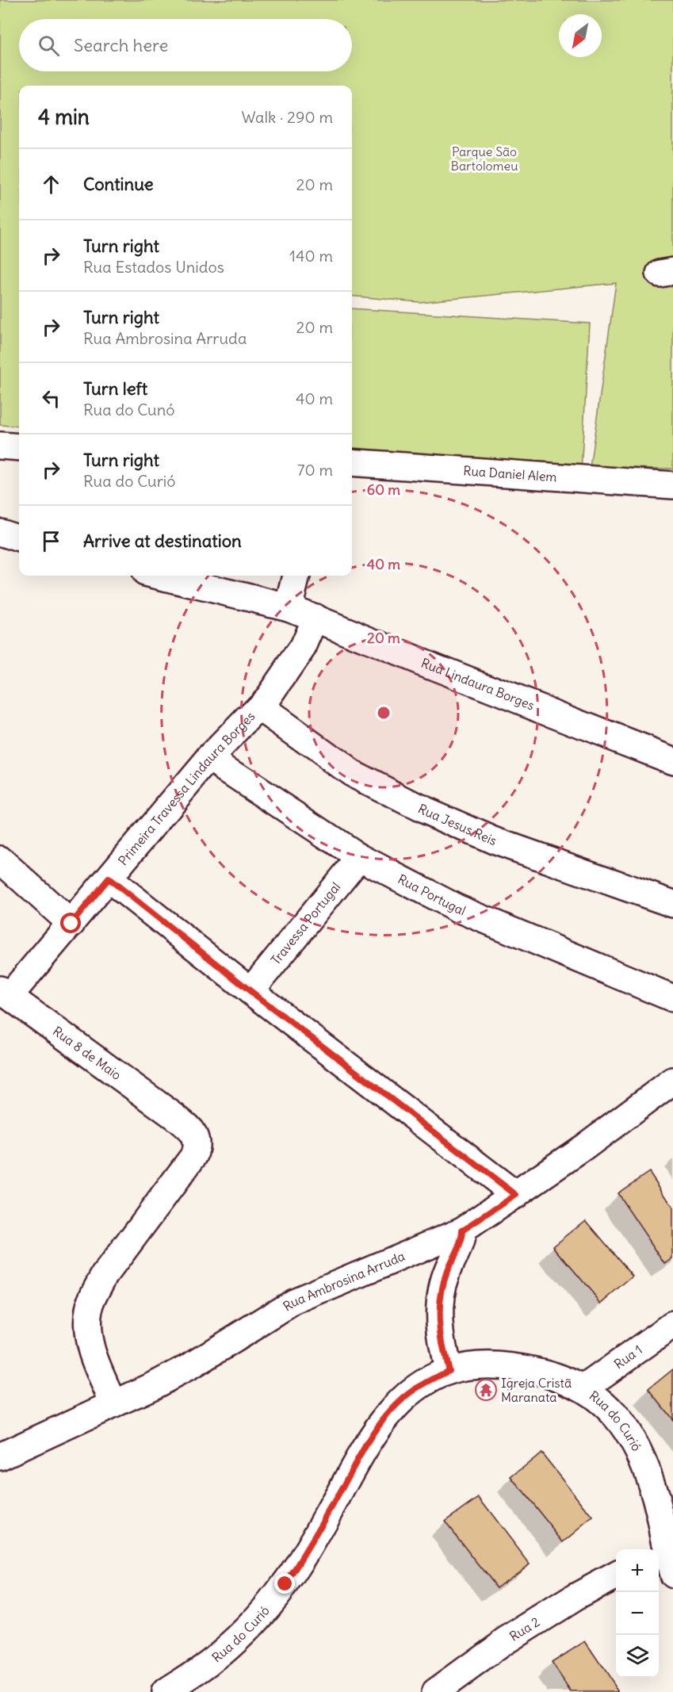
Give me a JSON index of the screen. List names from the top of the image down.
{
  "streets": {
    "street": [
      "Rua Daniel Alem",
      "Rua Lindaura Borges",
      "Primeira Travessa Lindaura Borges",
      "Rua Jesus Reis",
      "Rua Portugal",
      "Travessa Portugal",
      "Rua 8 de Maio",
      "Rua Ambrosina Arruda",
      "Rua 1",
      "Rua do Curió",
      "Rua 2"
    ]
  },
  "crossings": [
    ["Rua Lindaura Borges", "Primeira Travessa Lindaura Borges"],
    ["Primeira Travessa Lindaura Borges", "Rua Jesus Reis"],
    ["Primeira Travessa Lindaura Borges", "Rua Portugal"],
    ["Primeira Travessa Lindaura Borges", "Rua 8 de Maio"],
    ["Rua Portugal", "Travessa Portugal"],
    ["Rua 8 de Maio", "Rua Ambrosina Arruda"],
    ["Rua 1", "Rua do Curió"]
  ],
  "parks": ["Parque São Bartolomeu"],
  "places": {
    "temple": ["Igreja Cristã Maranata"]
  },
  "north": "bottom left",
  "page": {
    "search": "Search here",
    "heading": ["4 min", "Walk · 290 m"],
    "list": [
      ["Continue", "20 m"],
      ["Turn right", "Rua Estados Unidos", "140 m"],
      ["Turn right", "Rua Ambrosina Arruda", "20 m"],
      ["Turn left", "Rua do Cunó", "40 m"],
      ["Turn right", "Rua do Curió", "70 m"],
      "Arrive at destination"
    ],
    "map_buttons": ["+", "−"]
  },
  "rings": ["60 m", "40 m", "20 m"]
}
